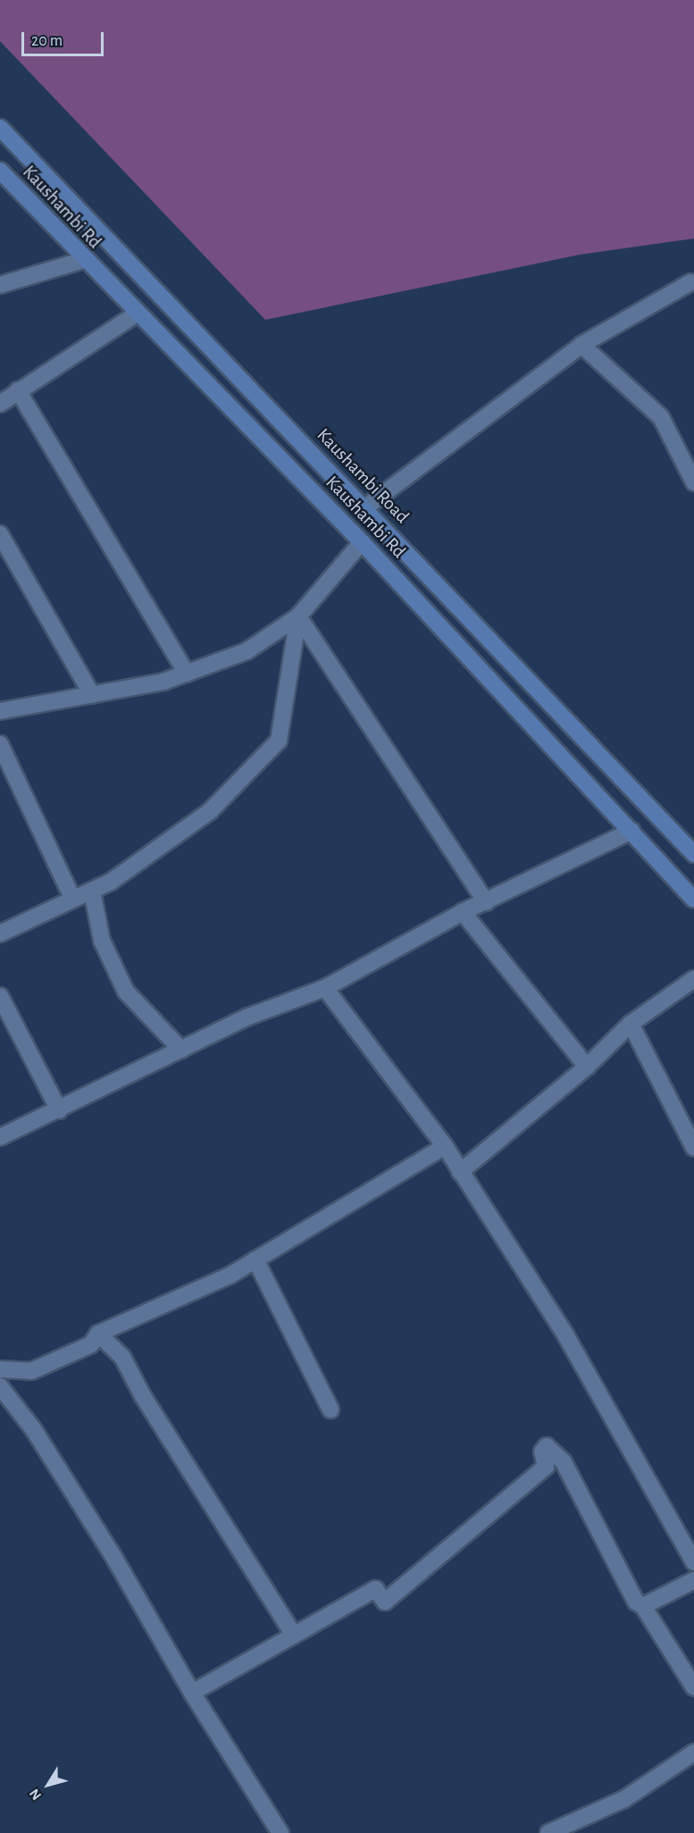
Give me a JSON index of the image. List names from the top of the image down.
{
  "streets": {
    "main road": ["Kaushambi Rd", "Kaushambi Road"]
  },
  "scale_bar": "20 m",
  "north": "bottom left"
}
